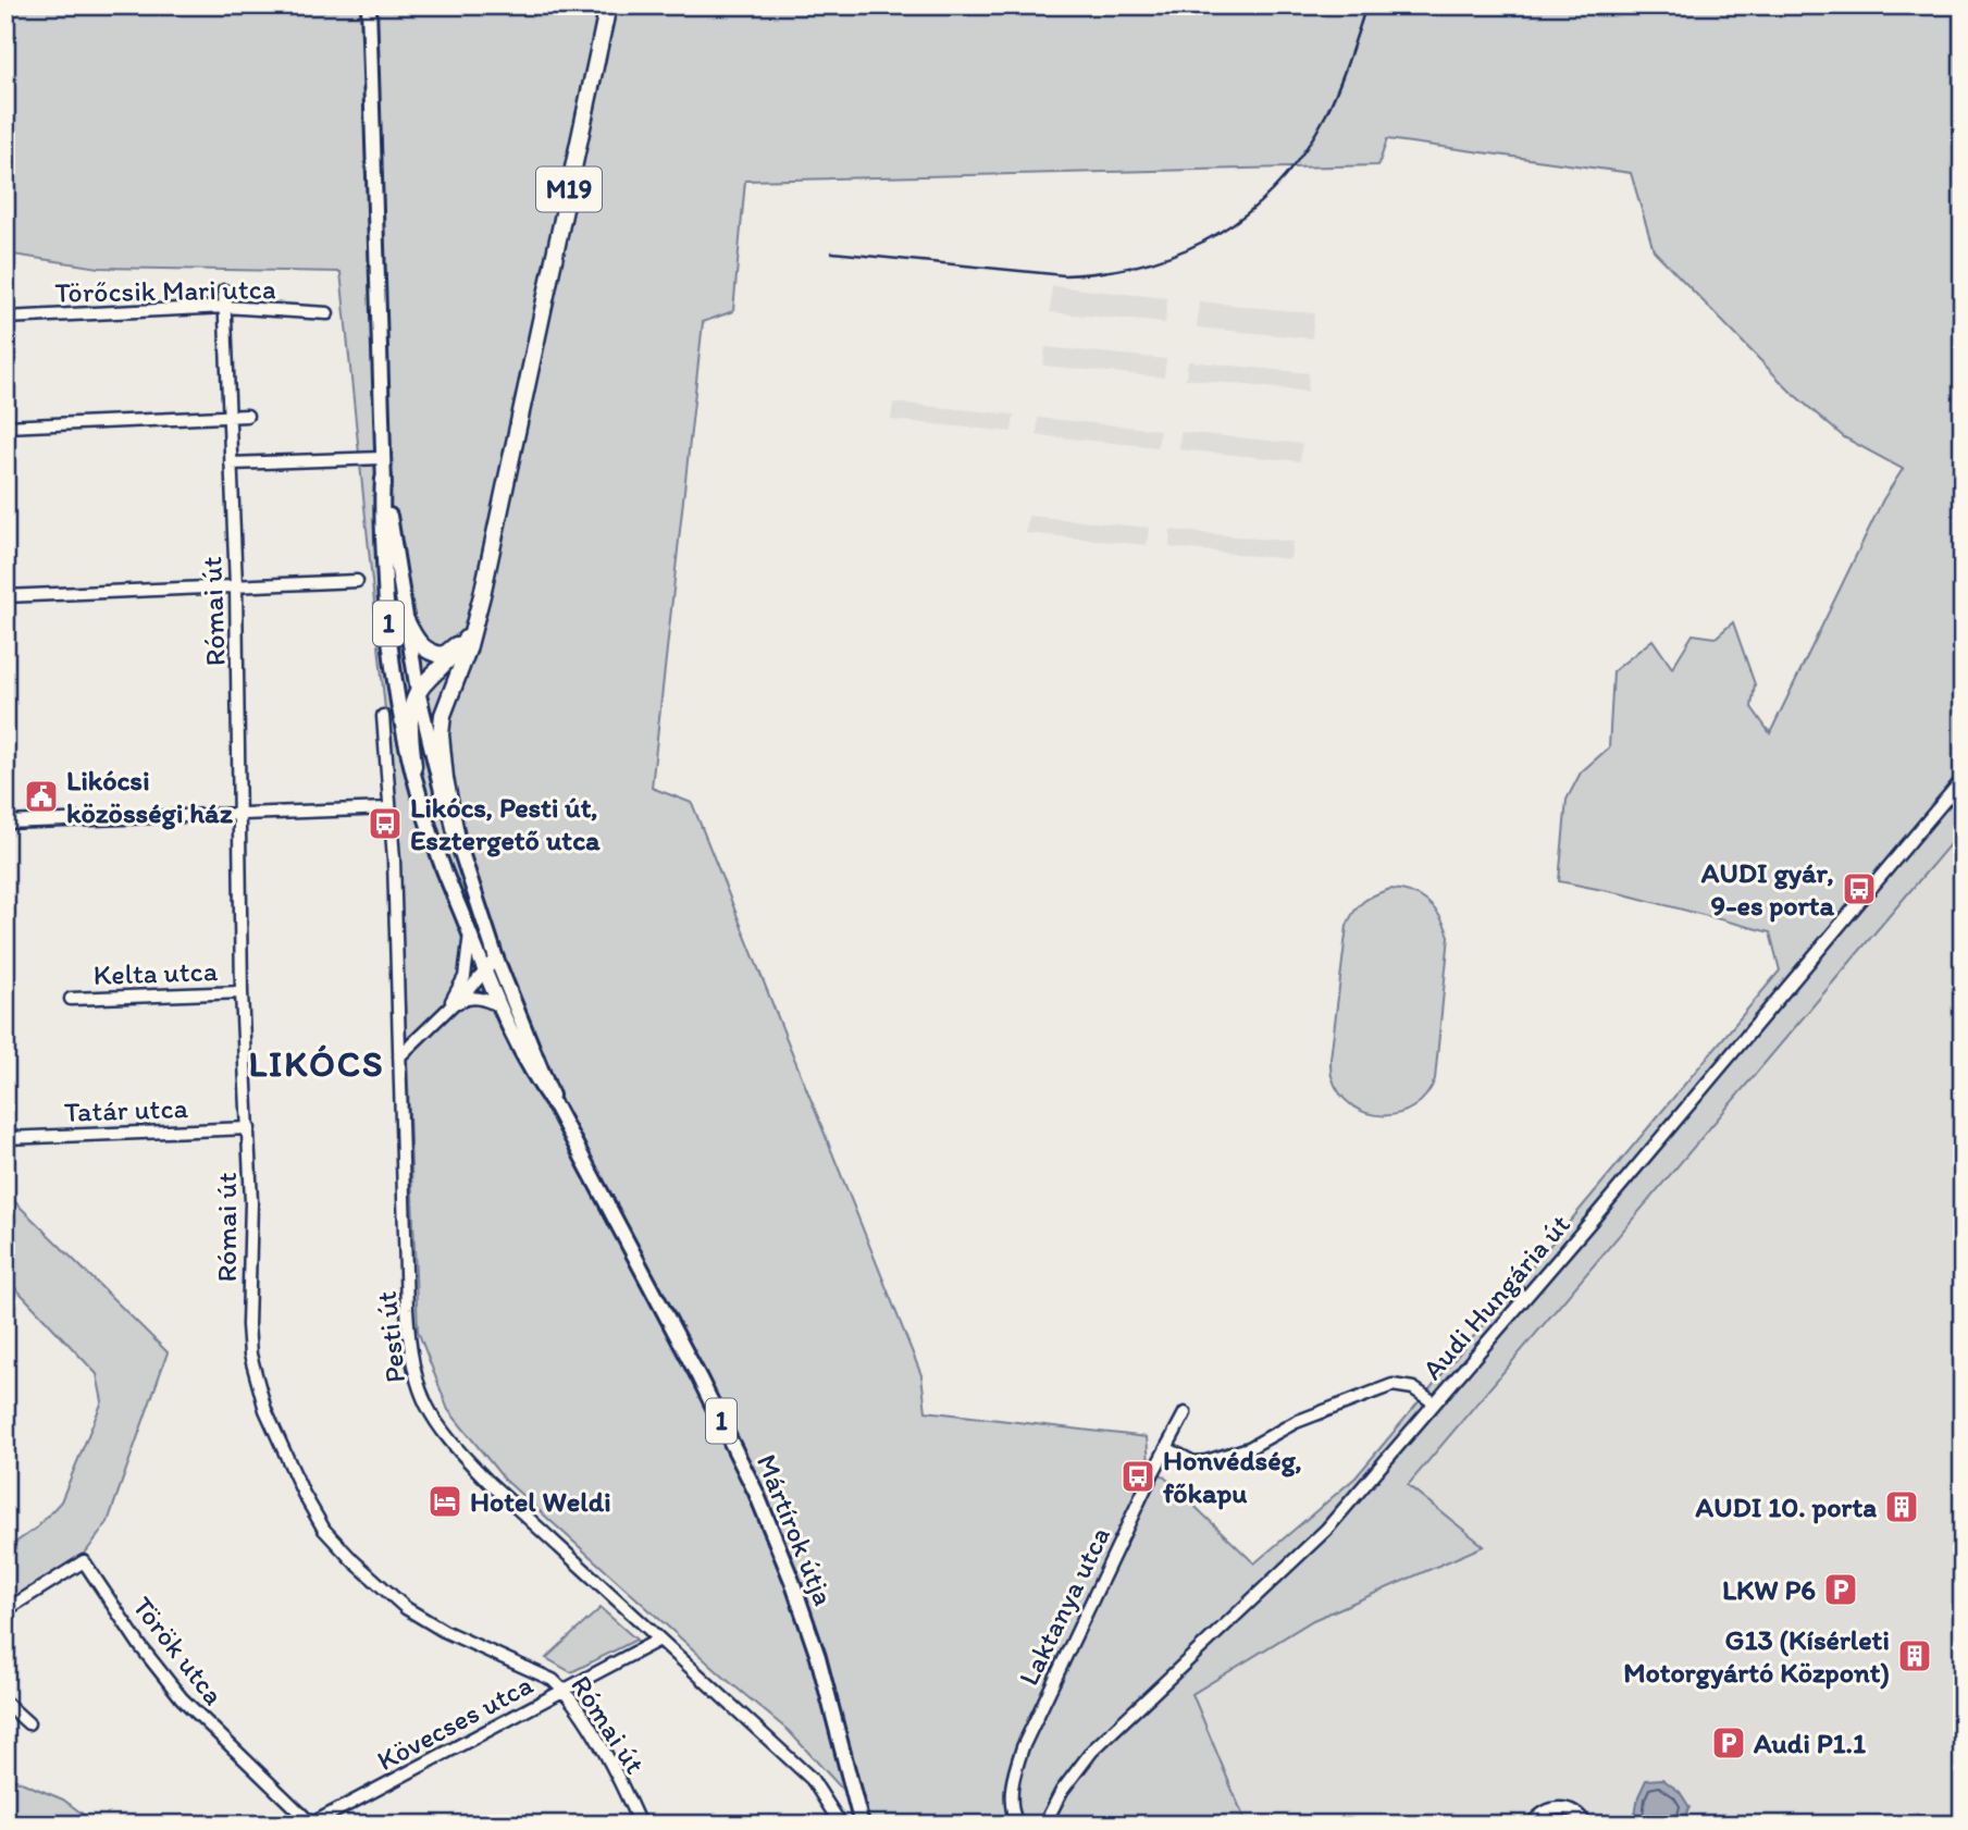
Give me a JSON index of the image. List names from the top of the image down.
{
  "streets": {
    "highway": ["M19"],
    "main road": ["1", "Mártírok útja"],
    "street": [
      "Törőcsik Mari utca",
      "Római út",
      "Kelta utca",
      "Tatár utca",
      "Audi Hungária út",
      "Pesti út",
      "Laktanya utca",
      "Török utca",
      "Kövecses utca"
    ]
  },
  "crossings": [
    ["Törőcsik Mari utca", "Római út"],
    ["Római út", "Kelta utca"],
    ["Római út", "Tatár utca"],
    ["Római út", "Kövecses utca"],
    ["1", "Mártírok útja"],
    ["Pesti út", "Kövecses utca"],
    ["Török utca", "Kövecses utca"]
  ],
  "districts": ["LIKÓCS"],
  "places": {
    "public building": ["Likócsi közösségi ház"],
    "bus stop": ["Likócs, Pesti út, Esztergető utca", "AUDI gyár, 9-es porta", "Honvédség, főkapu"],
    "hotel": ["Hotel Weldi"],
    "building": ["AUDI 10. porta", "G13 (Kísérleti Motorgyártó Központ)"],
    "parking": ["LKW P6", "Audi P1.1"]
  }
}
